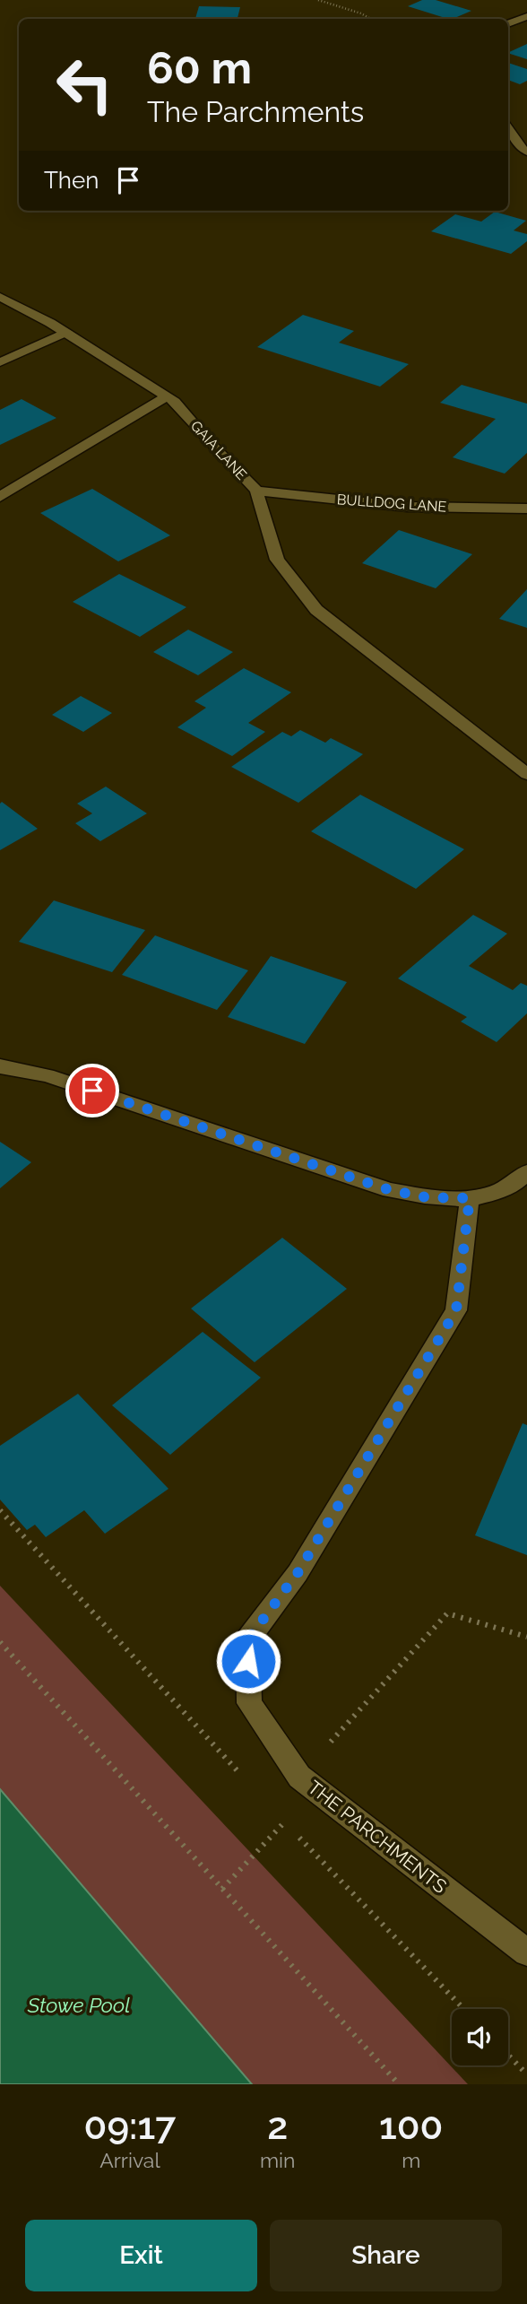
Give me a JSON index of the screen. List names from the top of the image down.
{
  "streets": {
    "street": ["GAIA LANE", "BULLDOG LANE", "THE PARCHMENTS"]
  },
  "crossings": [
    ["GAIA LANE", "BULLDOG LANE"]
  ],
  "water": ["Stowe Pool"],
  "page": {
    "turn": ["60 m", "The Parchments"],
    "then": "Then",
    "eta": [
      "09:17",
      "Arrival",
      "2",
      "min",
      "100",
      "m"
    ],
    "buttons": ["Exit", "Share"]
  }
}
